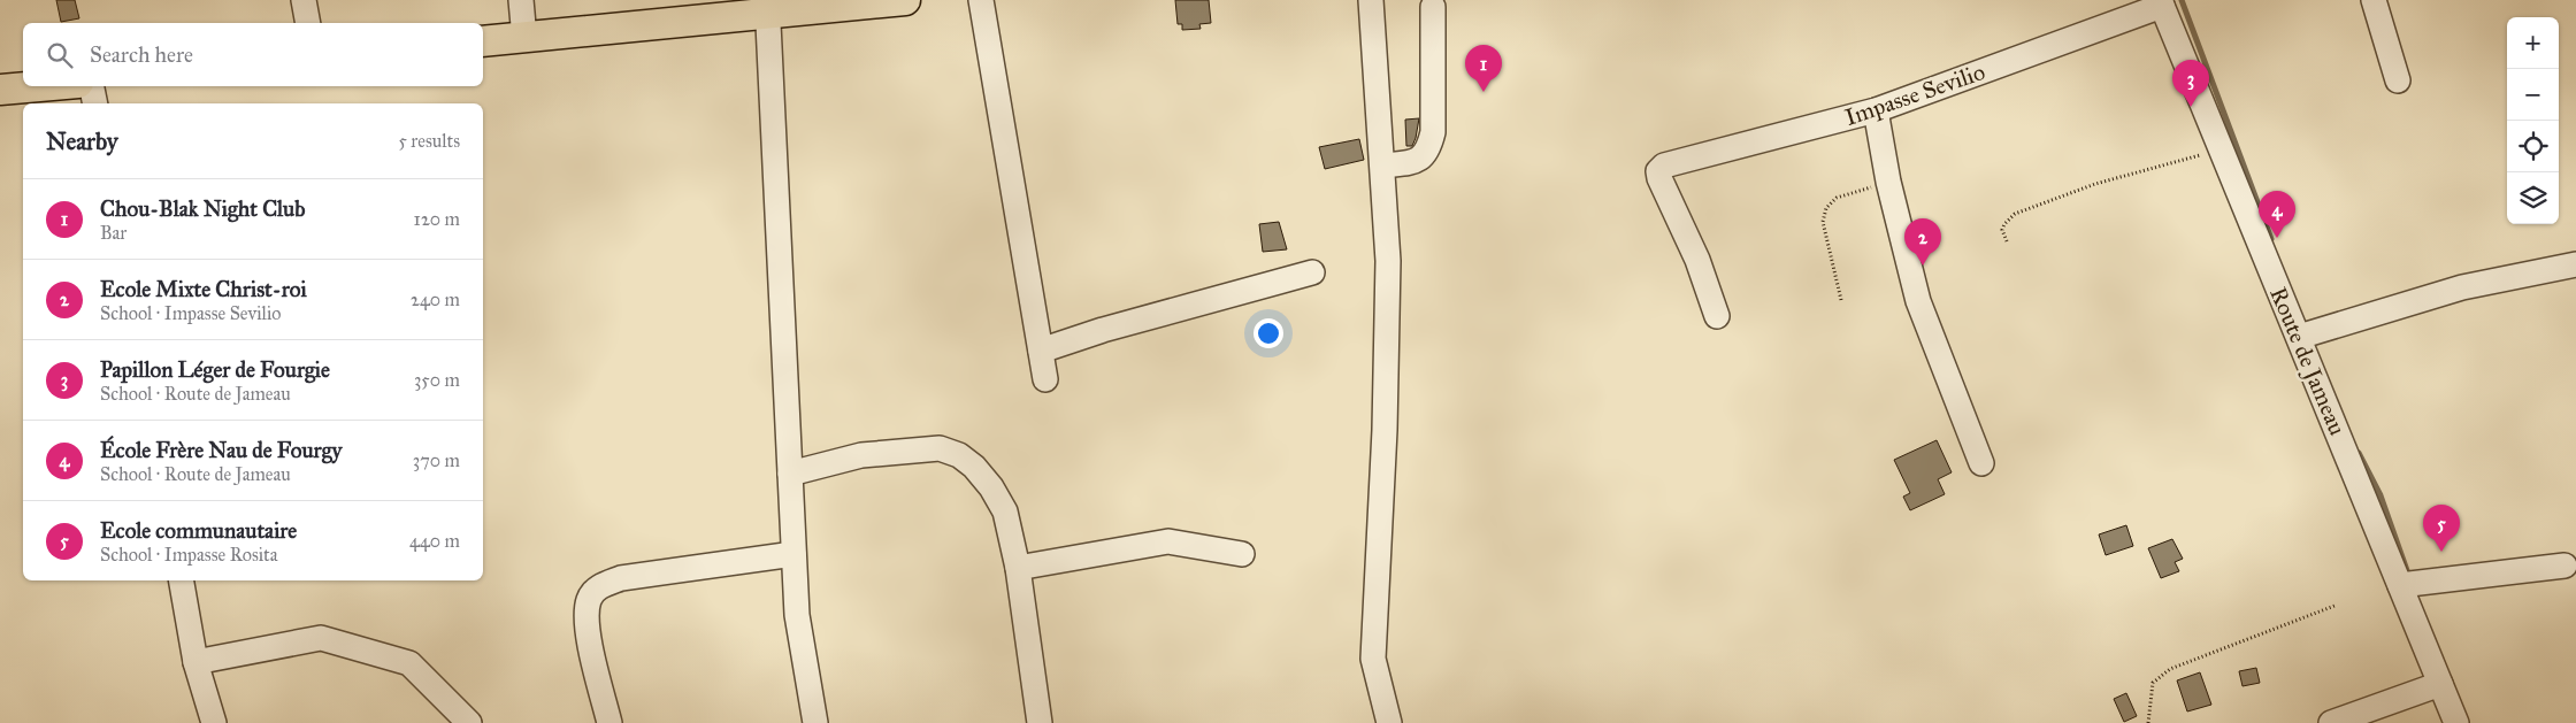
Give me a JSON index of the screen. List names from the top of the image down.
{
  "streets": {
    "street": ["Impasse Sevilio", "Route de Jameau"]
  },
  "crossings": [
    ["Impasse Sevilio", "Route de Jameau"]
  ],
  "page": {
    "map_buttons": ["+", "−"],
    "search": "Search here",
    "pins": [
      "1",
      "3",
      "4",
      "2",
      "5"
    ],
    "heading": ["Nearby", "5 results"],
    "list": [
      {
        "mark": "1",
        "name": "Chou-Blak Night Club",
        "note": "Bar",
        "value": "120 m"
      },
      {
        "mark": "2",
        "name": "Ecole Mixte Christ-roi",
        "note": "School · Impasse Sevilio",
        "value": "240 m"
      },
      {
        "mark": "3",
        "name": "Papillon Léger de Fourgie",
        "note": "School · Route de Jameau",
        "value": "350 m"
      },
      {
        "mark": "4",
        "name": "École Frère Nau de Fourgy",
        "note": "School · Route de Jameau",
        "value": "370 m"
      },
      {
        "mark": "5",
        "name": "Ecole communautaire",
        "note": "School · Impasse Rosita",
        "value": "440 m"
      }
    ]
  }
}
